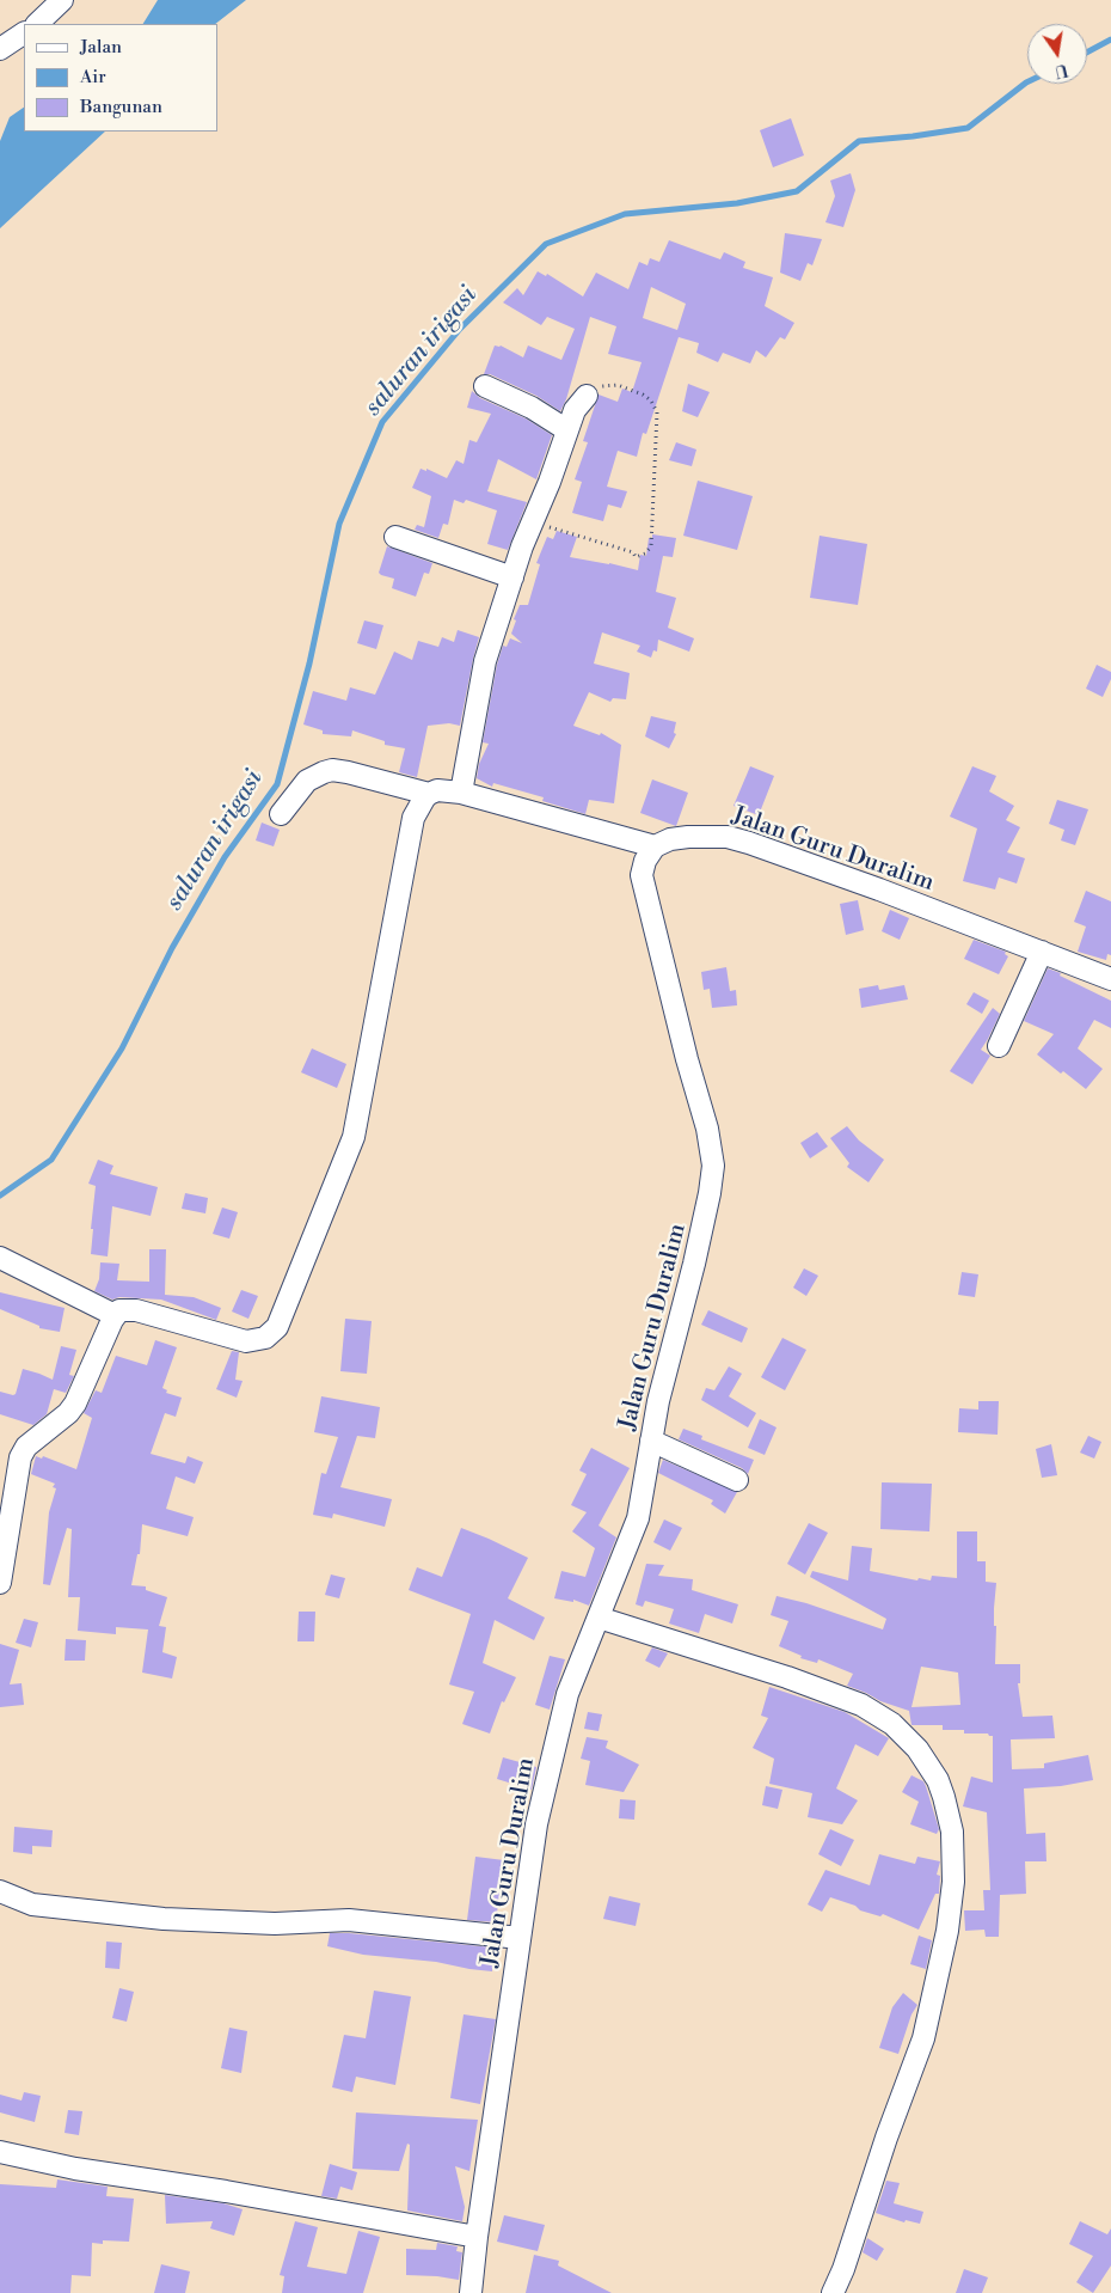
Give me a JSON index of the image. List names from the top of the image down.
{
  "streets": {
    "street": ["Jalan Guru Duralim"]
  },
  "water": ["saluran irigasi"],
  "legend": ["Jalan", "Air", "Bangunan"],
  "north": "bottom"
}
